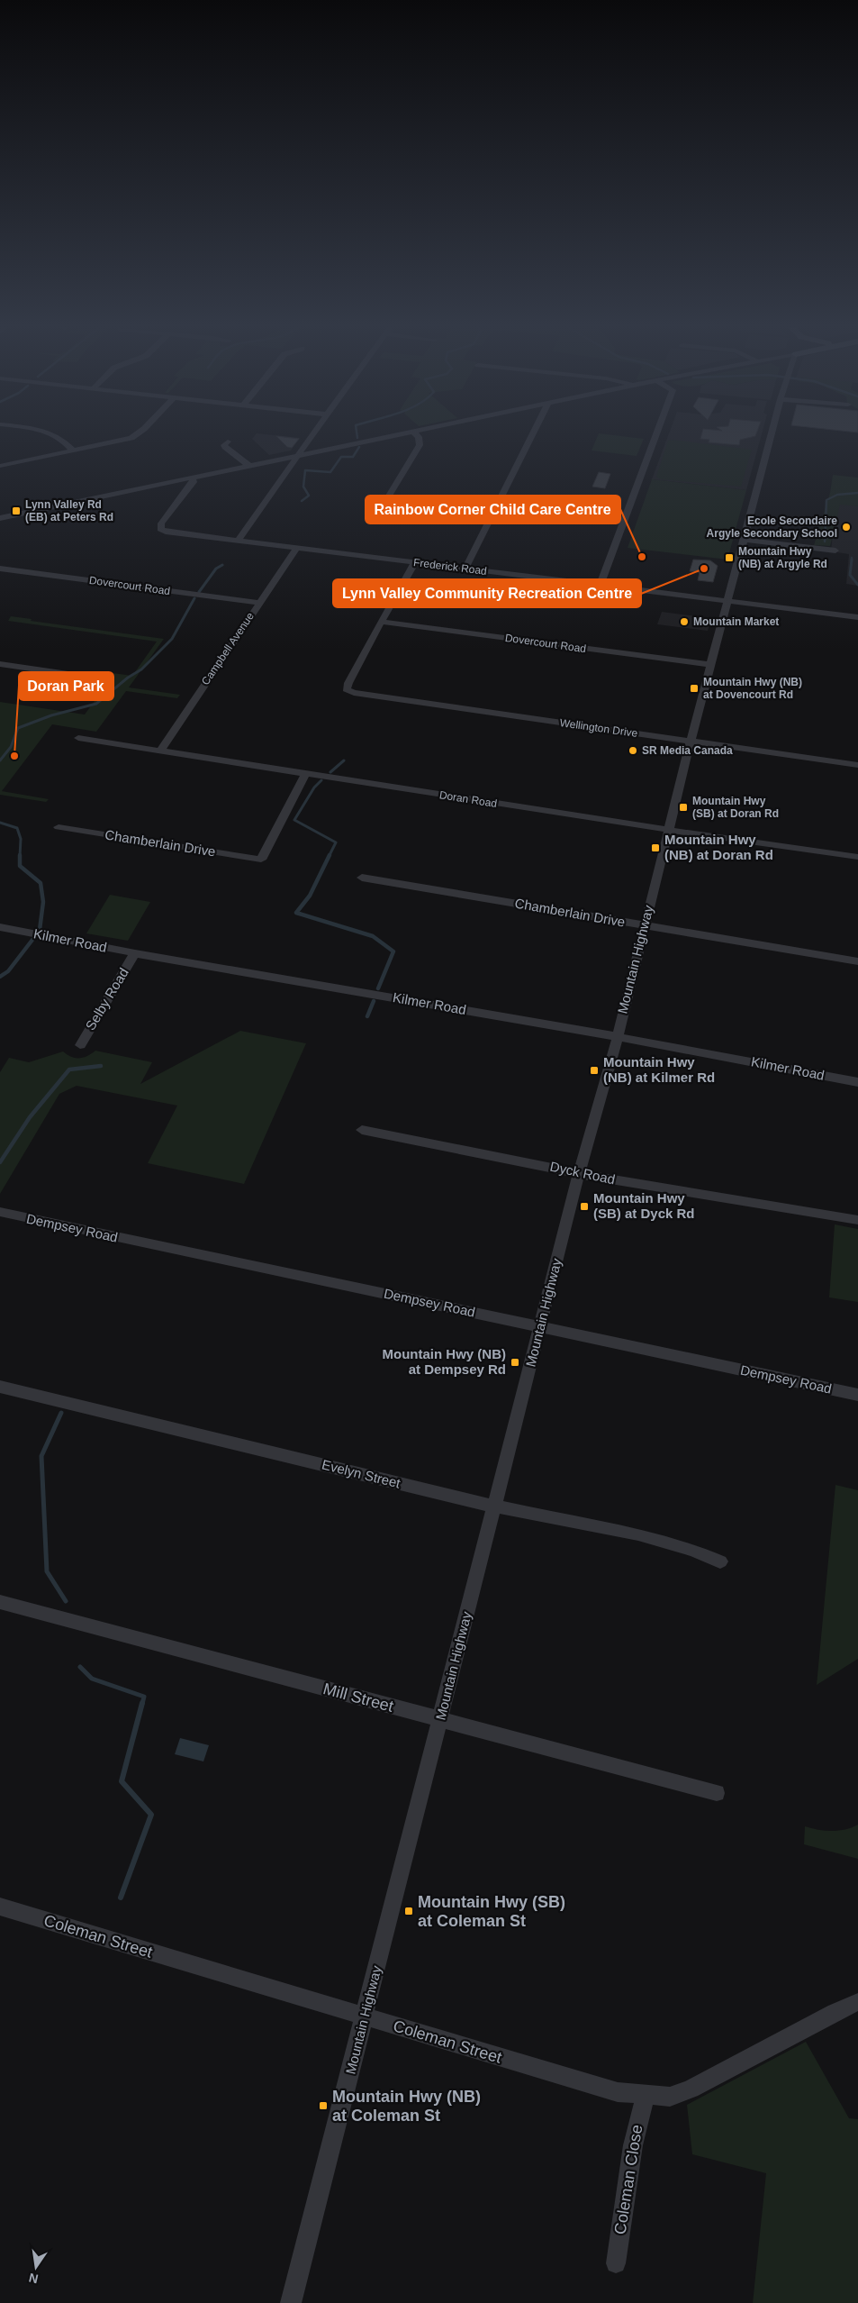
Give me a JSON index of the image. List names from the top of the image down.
{
  "streets": {
    "street": [
      "Frederick Road",
      "Dovercourt Road",
      "Campbell Avenue",
      "Wellington Drive",
      "Doran Road",
      "Chamberlain Drive",
      "Kilmer Road",
      "Mountain Highway",
      "Selby Road",
      "Dyck Road",
      "Dempsey Road",
      "Evelyn Street",
      "Mill Street",
      "Coleman Street",
      "Coleman Close"
    ]
  },
  "crossings": [
    ["Frederick Road", "Campbell Avenue"],
    ["Frederick Road", "Mountain Highway"],
    ["Dovercourt Road", "Campbell Avenue"],
    ["Dovercourt Road", "Wellington Drive"],
    ["Dovercourt Road", "Mountain Highway"],
    ["Campbell Avenue", "Doran Road"],
    ["Wellington Drive", "Mountain Highway"],
    ["Doran Road", "Chamberlain Drive"],
    ["Doran Road", "Mountain Highway"],
    ["Chamberlain Drive", "Mountain Highway"],
    ["Kilmer Road", "Mountain Highway"],
    ["Kilmer Road", "Selby Road"],
    ["Mountain Highway", "Dyck Road"],
    ["Mountain Highway", "Dempsey Road"],
    ["Mountain Highway", "Evelyn Street"],
    ["Mountain Highway", "Mill Street"],
    ["Mountain Highway", "Coleman Street"],
    ["Coleman Street", "Coleman Close"]
  ],
  "places": {
    "transit": [
      "Lynn Valley Rd (EB) at Peters Rd",
      "Mountain Hwy (NB) at Argyle Rd",
      "Mountain Hwy (NB) at Dovencourt Rd",
      "Mountain Hwy (SB) at Doran Rd",
      "Mountain Hwy (NB) at Doran Rd",
      "Mountain Hwy (NB) at Kilmer Rd",
      "Mountain Hwy (SB) at Dyck Rd",
      "Mountain Hwy (NB) at Dempsey Rd",
      "Mountain Hwy (SB) at Coleman St",
      "Mountain Hwy (NB) at Coleman St"
    ],
    "other": [
      "Ecole Secondaire Argyle Secondary School",
      "Rainbow Corner Child Care Centre",
      "Lynn Valley Community Recreation Centre",
      "Mountain Market",
      "SR Media Canada",
      "Doran Park"
    ]
  },
  "north": "bottom"
}
